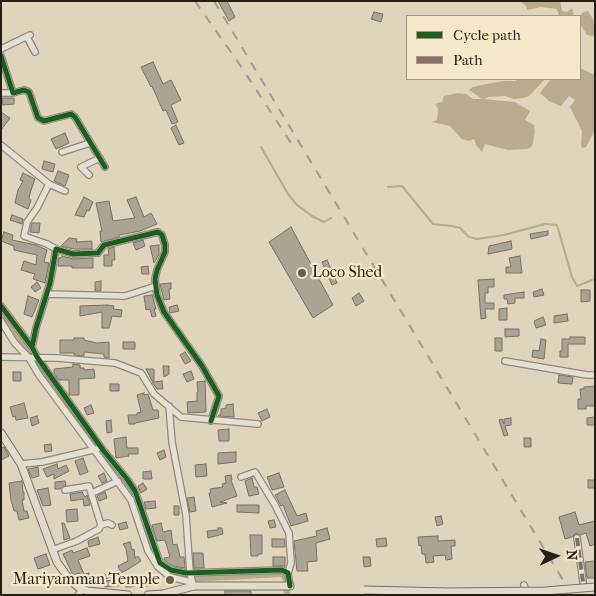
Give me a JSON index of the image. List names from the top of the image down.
{
  "places": ["Loco Shed", "Mariyamman Temple"],
  "legend": ["Cycle path", "Path"],
  "north": "right"
}
